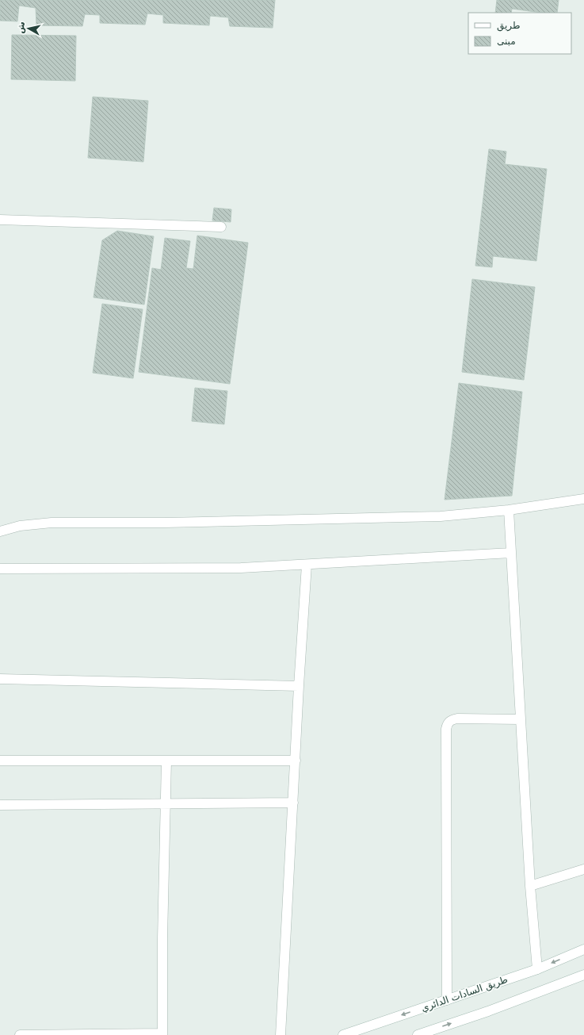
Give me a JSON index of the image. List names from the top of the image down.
{
  "streets": {
    "street": ["طريق السادات الدائري"]
  },
  "legend": ["طريق", "مبنى"],
  "north": "left"
}
